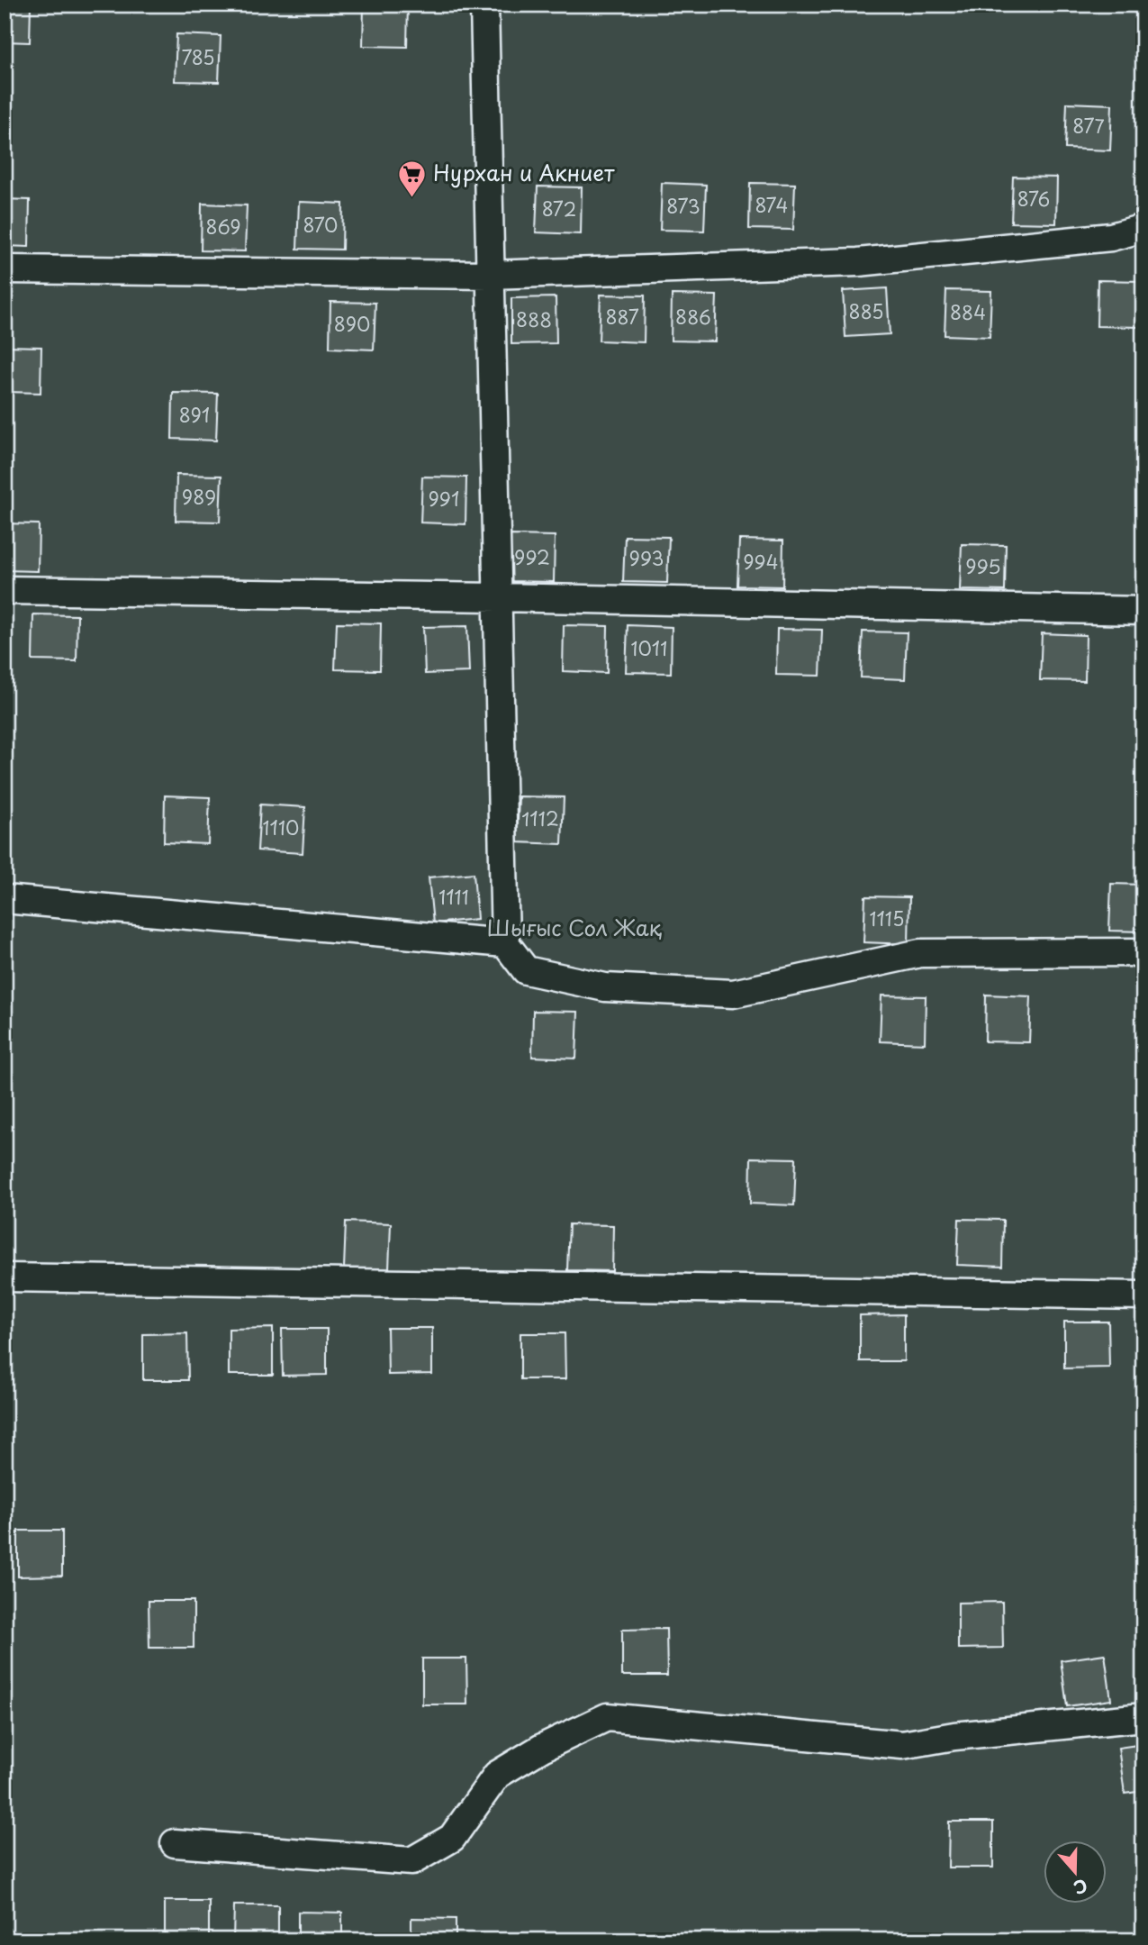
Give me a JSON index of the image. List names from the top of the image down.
{
  "parks": ["Шығыс Сол Жақ"],
  "places": {
    "supermarket": ["Нурхан и Акниет"]
  },
  "house_numbers": [
    "785",
    "877",
    "876",
    "874",
    "873",
    "872",
    "870",
    "869",
    "885",
    "884",
    "887",
    "886",
    "888",
    "890",
    "891",
    "989",
    "991",
    "992",
    "993",
    "994",
    "995",
    "1011",
    "1112",
    "1110",
    "1111",
    "1115"
  ],
  "north": "bottom"
}
